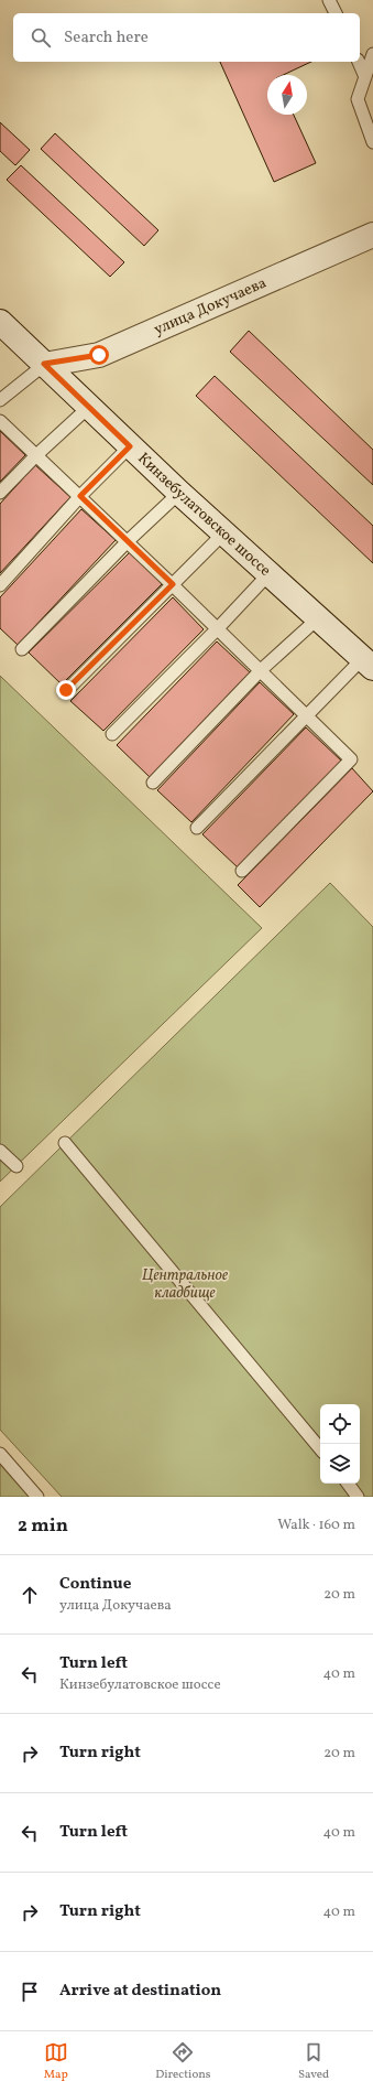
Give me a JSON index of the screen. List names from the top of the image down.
{
  "streets": {
    "main road": ["улица Докучаева", "Кинзебулатовское шоссе"]
  },
  "crossings": [
    ["улица Докучаева", "Кинзебулатовское шоссе"]
  ],
  "parks": ["Центральное кладбище"],
  "north": "top",
  "page": {
    "search": "Search here",
    "heading": ["2 min", "Walk · 160 m"],
    "list": [
      ["Continue", "улица Докучаева", "20 m"],
      ["Turn left", "Кинзебулатовское шоссе", "40 m"],
      ["Turn right", "20 m"],
      ["Turn left", "40 m"],
      ["Turn right", "40 m"],
      "Arrive at destination"
    ],
    "nav": ["Map", "Directions", "Saved"]
  }
}
